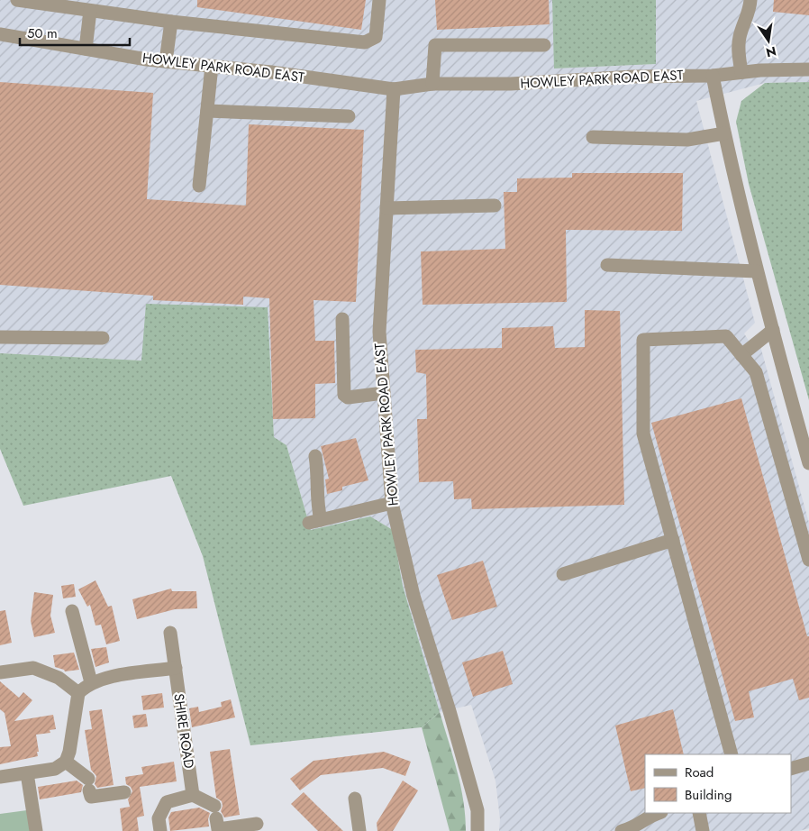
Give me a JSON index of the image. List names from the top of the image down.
{
  "streets": {
    "street": ["HOWLEY PARK ROAD EAST", "SHIRE ROAD"]
  },
  "legend": ["Road", "Building"],
  "scale_bar": "50 m",
  "north": "bottom"
}
